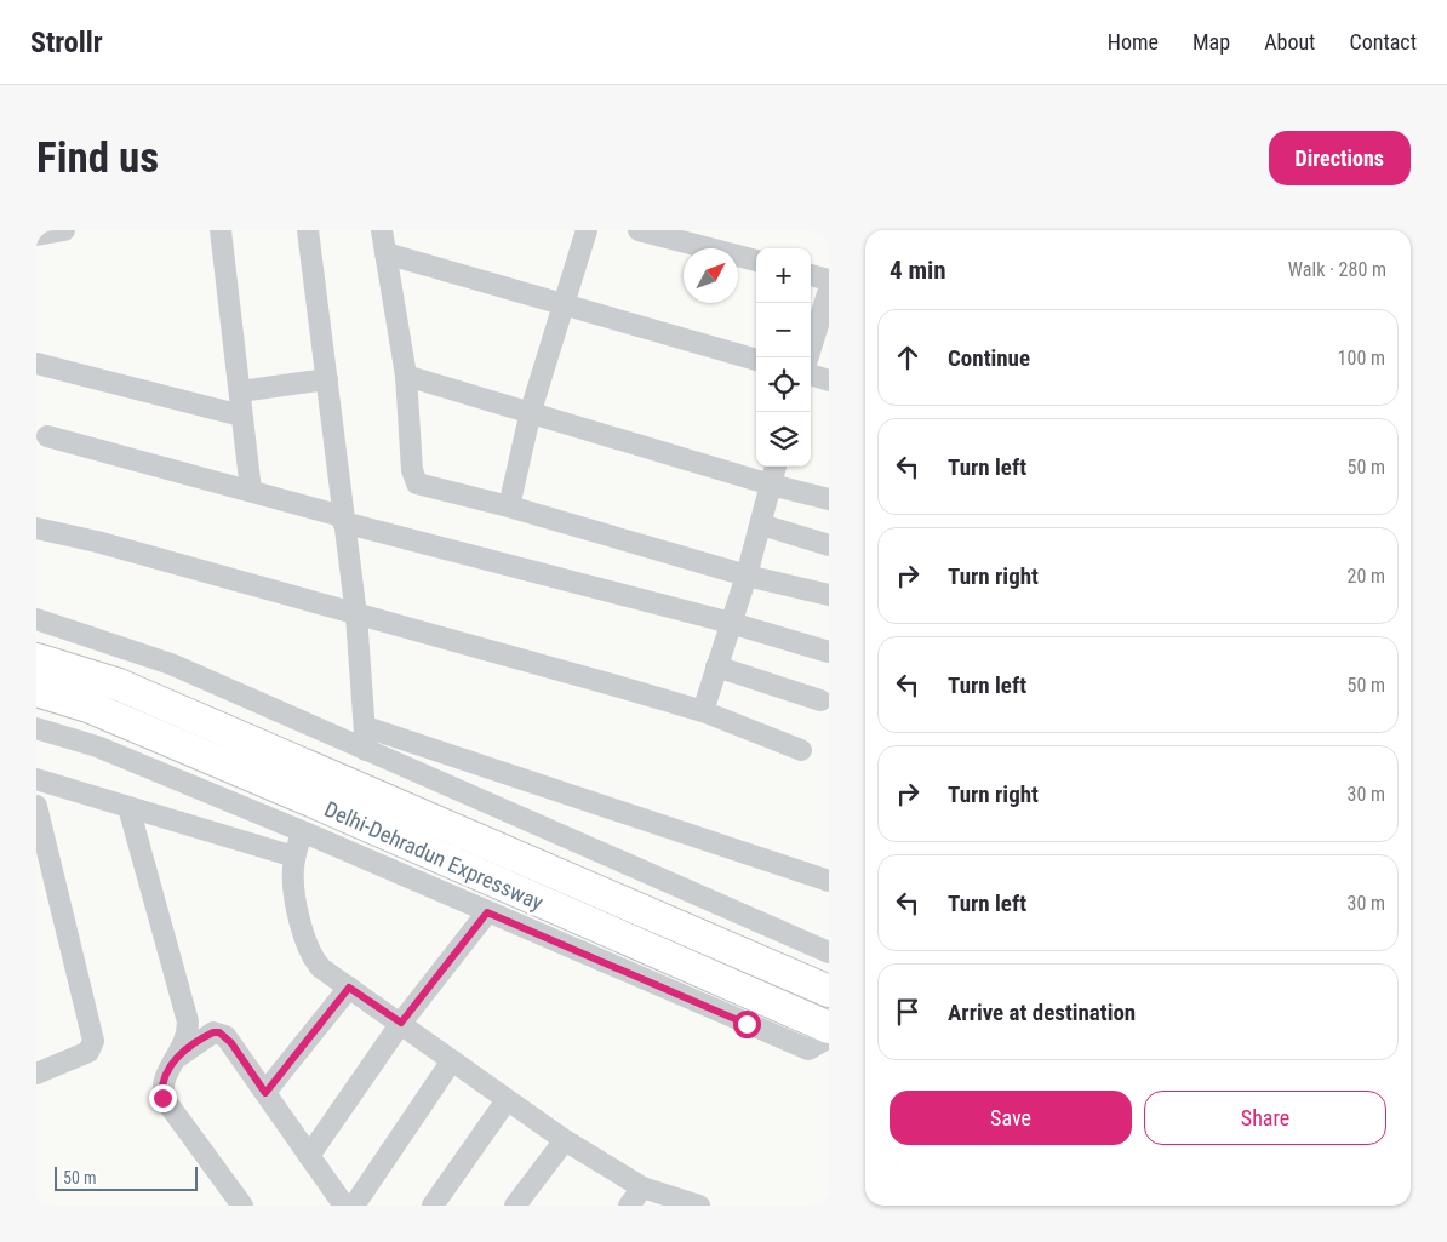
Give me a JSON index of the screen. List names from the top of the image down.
{
  "streets": {
    "highway": ["Delhi-Dehradun Expressway"]
  },
  "scale_bar": "50 m",
  "north": "top right",
  "page": {
    "header": "Strollr",
    "nav": [
      "Home",
      "Map",
      "About",
      "Contact"
    ],
    "buttons": [
      "Directions",
      ["Save", "Share"]
    ],
    "title": "Find us",
    "heading": ["4 min", "Walk · 280 m"],
    "map_buttons": ["+", "−"],
    "list": [
      ["Continue", "100 m"],
      ["Turn left", "50 m"],
      ["Turn right", "20 m"],
      ["Turn left", "50 m"],
      ["Turn right", "30 m"],
      ["Turn left", "30 m"],
      "Arrive at destination"
    ],
    "scale": "50 m"
  }
}
